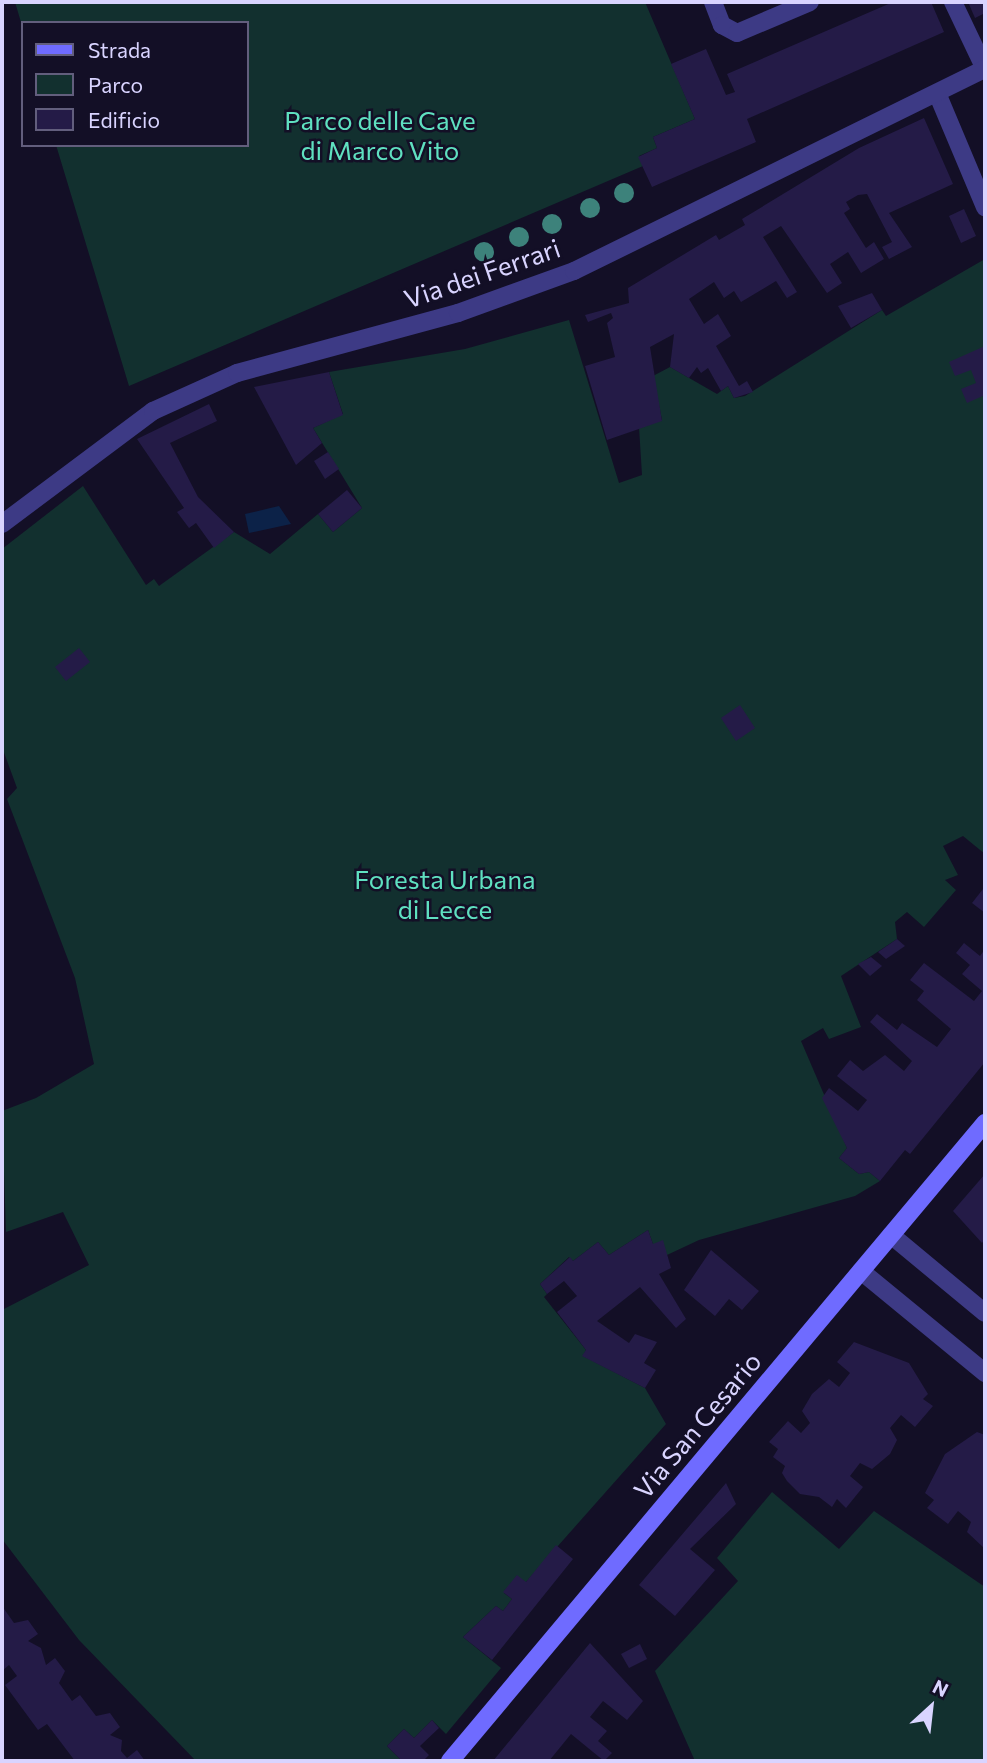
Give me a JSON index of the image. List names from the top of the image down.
{
  "streets": {
    "main road": ["Via San Cesario"],
    "street": ["Via dei Ferrari"]
  },
  "parks": ["Parco delle Cave di Marco Vito", "Foresta Urbana di Lecce"],
  "legend": ["Strada", "Parco", "Edificio"],
  "north": "top right"
}
